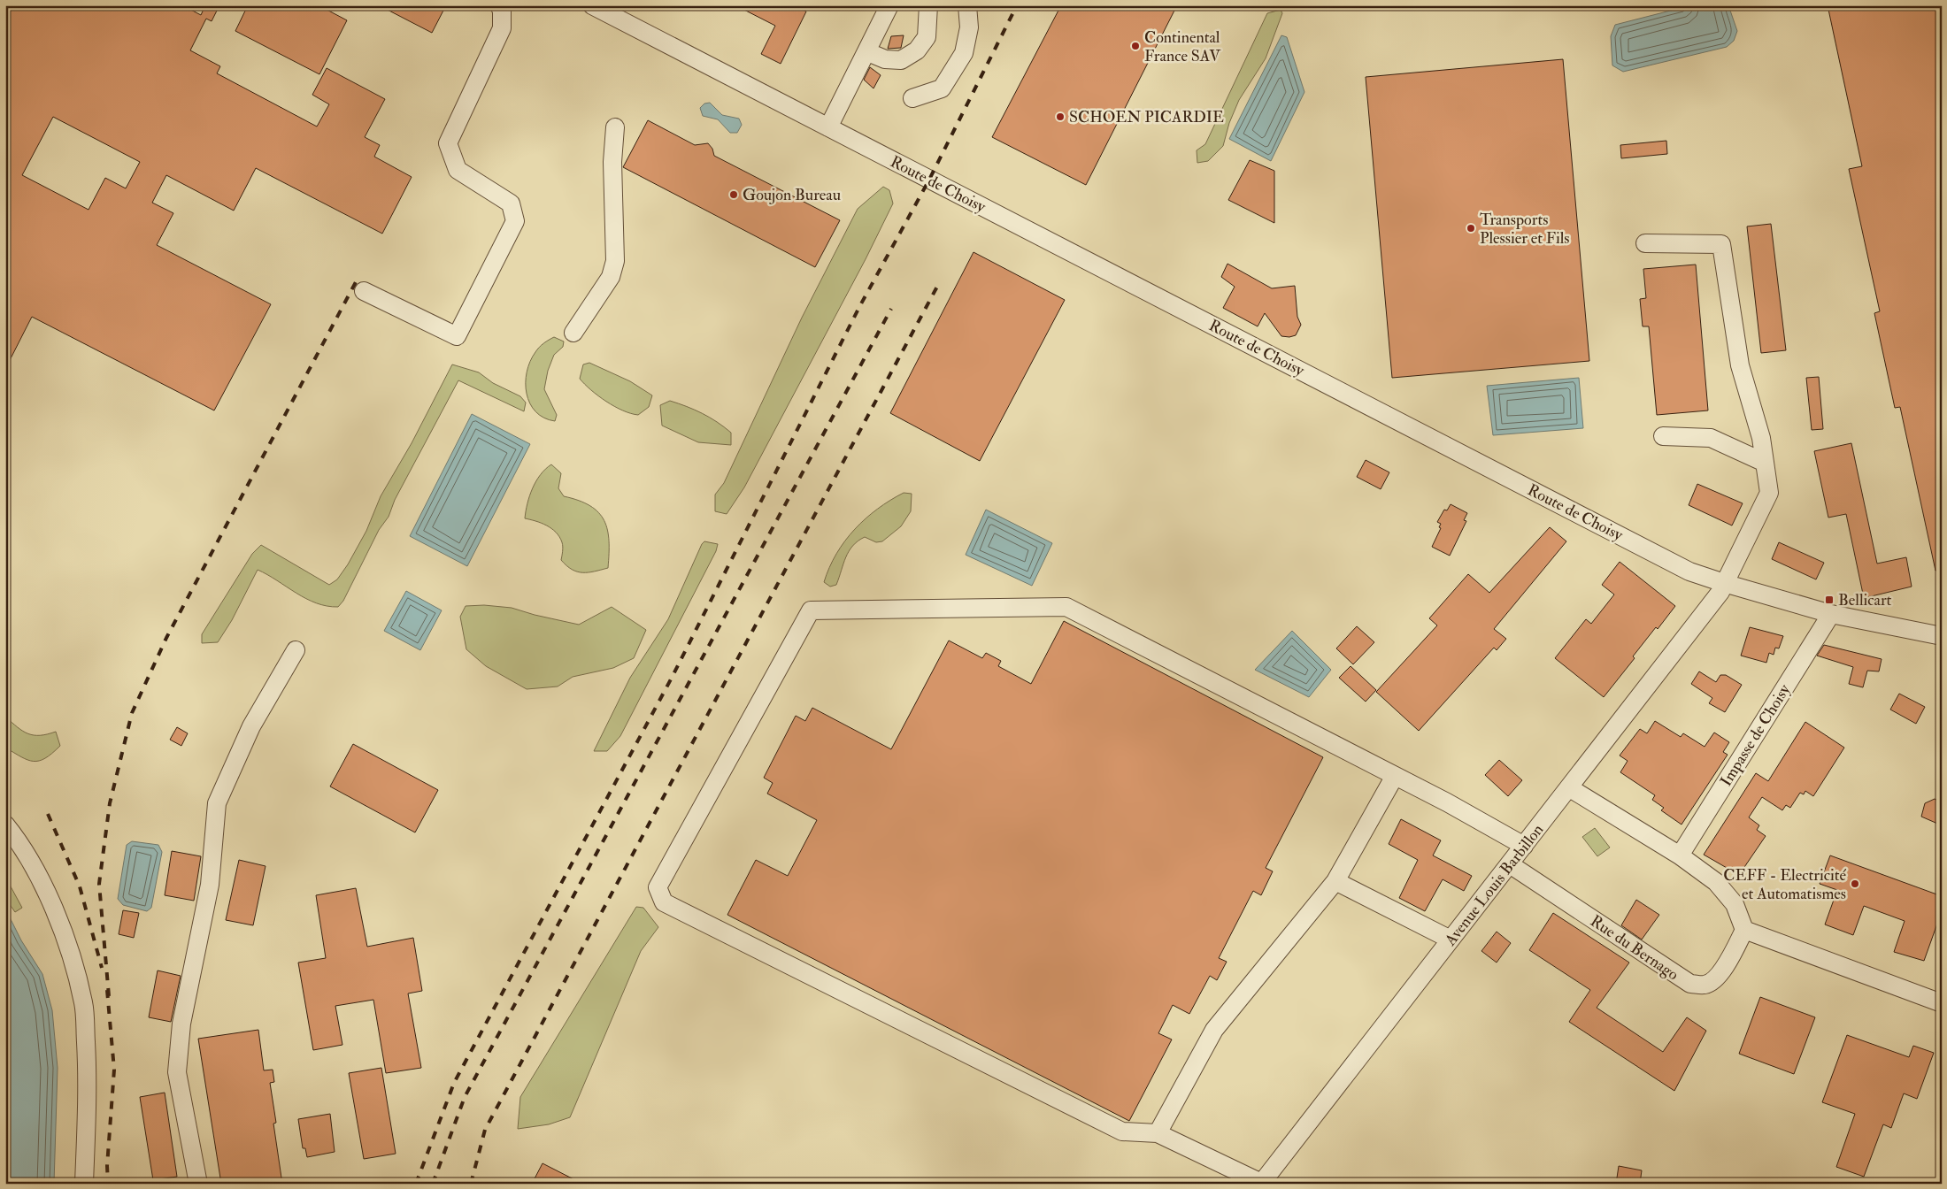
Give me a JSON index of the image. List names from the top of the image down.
{
  "streets": {
    "street": [
      "Route de Choisy",
      "Impasse de Choisy",
      "Avenue Louis Barbillon",
      "Rue du Bernago"
    ]
  },
  "crossings": [
    ["Route de Choisy", "Impasse de Choisy"],
    ["Route de Choisy", "Avenue Louis Barbillon"],
    ["Avenue Louis Barbillon", "Rue du Bernago"]
  ],
  "places": {
    "other": [
      "Continental France SAV",
      "SCHOEN PICARDIE",
      "Goujon Bureau",
      "Transports Plessier et Fils",
      "CEFF - Electricité et Automatismes"
    ],
    "transit": ["Bellicart"]
  }
}
